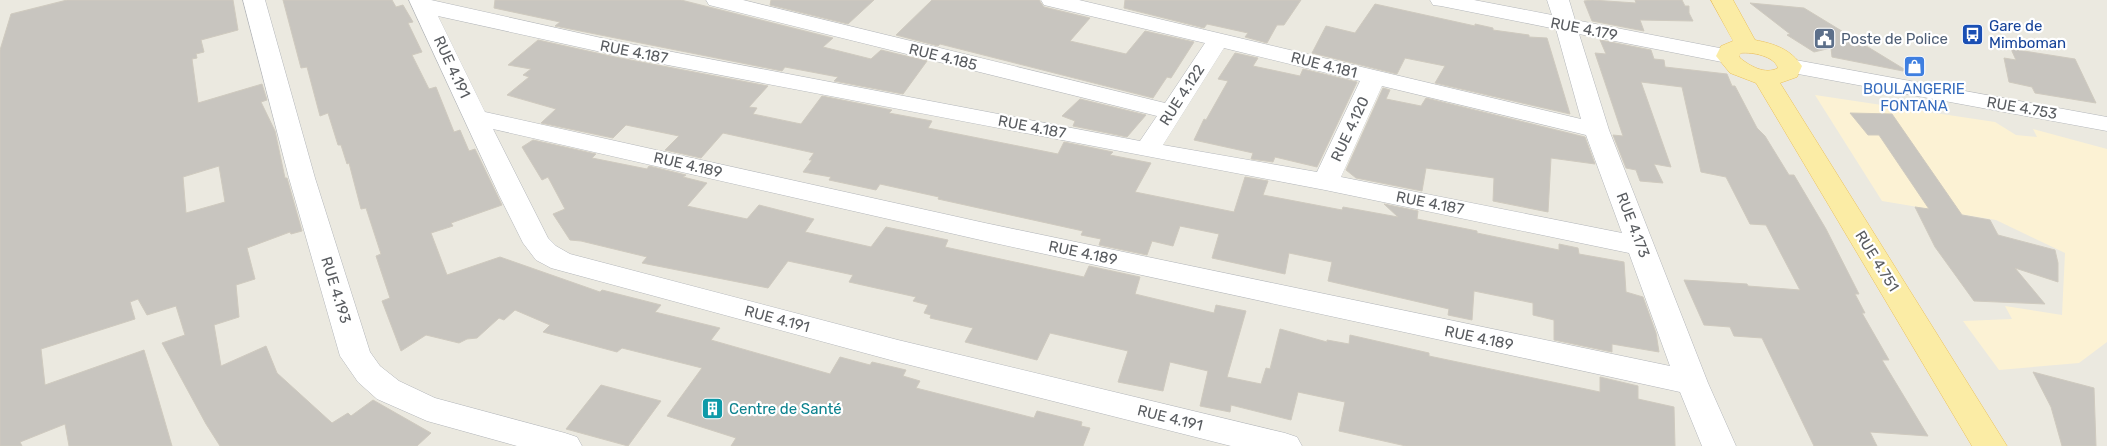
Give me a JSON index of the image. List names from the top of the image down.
{
  "streets": {
    "main road": ["RUE 4.751"],
    "street": [
      "RUE 4.179",
      "RUE 4.187",
      "RUE 4.185",
      "RUE 4.181",
      "RUE 4.191",
      "RUE 4.122",
      "RUE 4.753",
      "RUE 4.120",
      "RUE 4.189",
      "RUE 4.173",
      "RUE 4.193"
    ]
  },
  "crossings": [
    ["RUE 4.179", "RUE 4.173"],
    ["RUE 4.187", "RUE 4.191"],
    ["RUE 4.187", "RUE 4.122"],
    ["RUE 4.187", "RUE 4.120"],
    ["RUE 4.187", "RUE 4.173"],
    ["RUE 4.185", "RUE 4.122"],
    ["RUE 4.181", "RUE 4.122"],
    ["RUE 4.181", "RUE 4.120"],
    ["RUE 4.181", "RUE 4.173"],
    ["RUE 4.191", "RUE 4.189"],
    ["RUE 4.189", "RUE 4.173"]
  ],
  "places": {
    "bus stop": ["Gare de Mimboman"],
    "public building": ["Poste de Police"],
    "shop": ["BOULANGERIE FONTANA"],
    "building": ["Centre de Santé"]
  }
}
